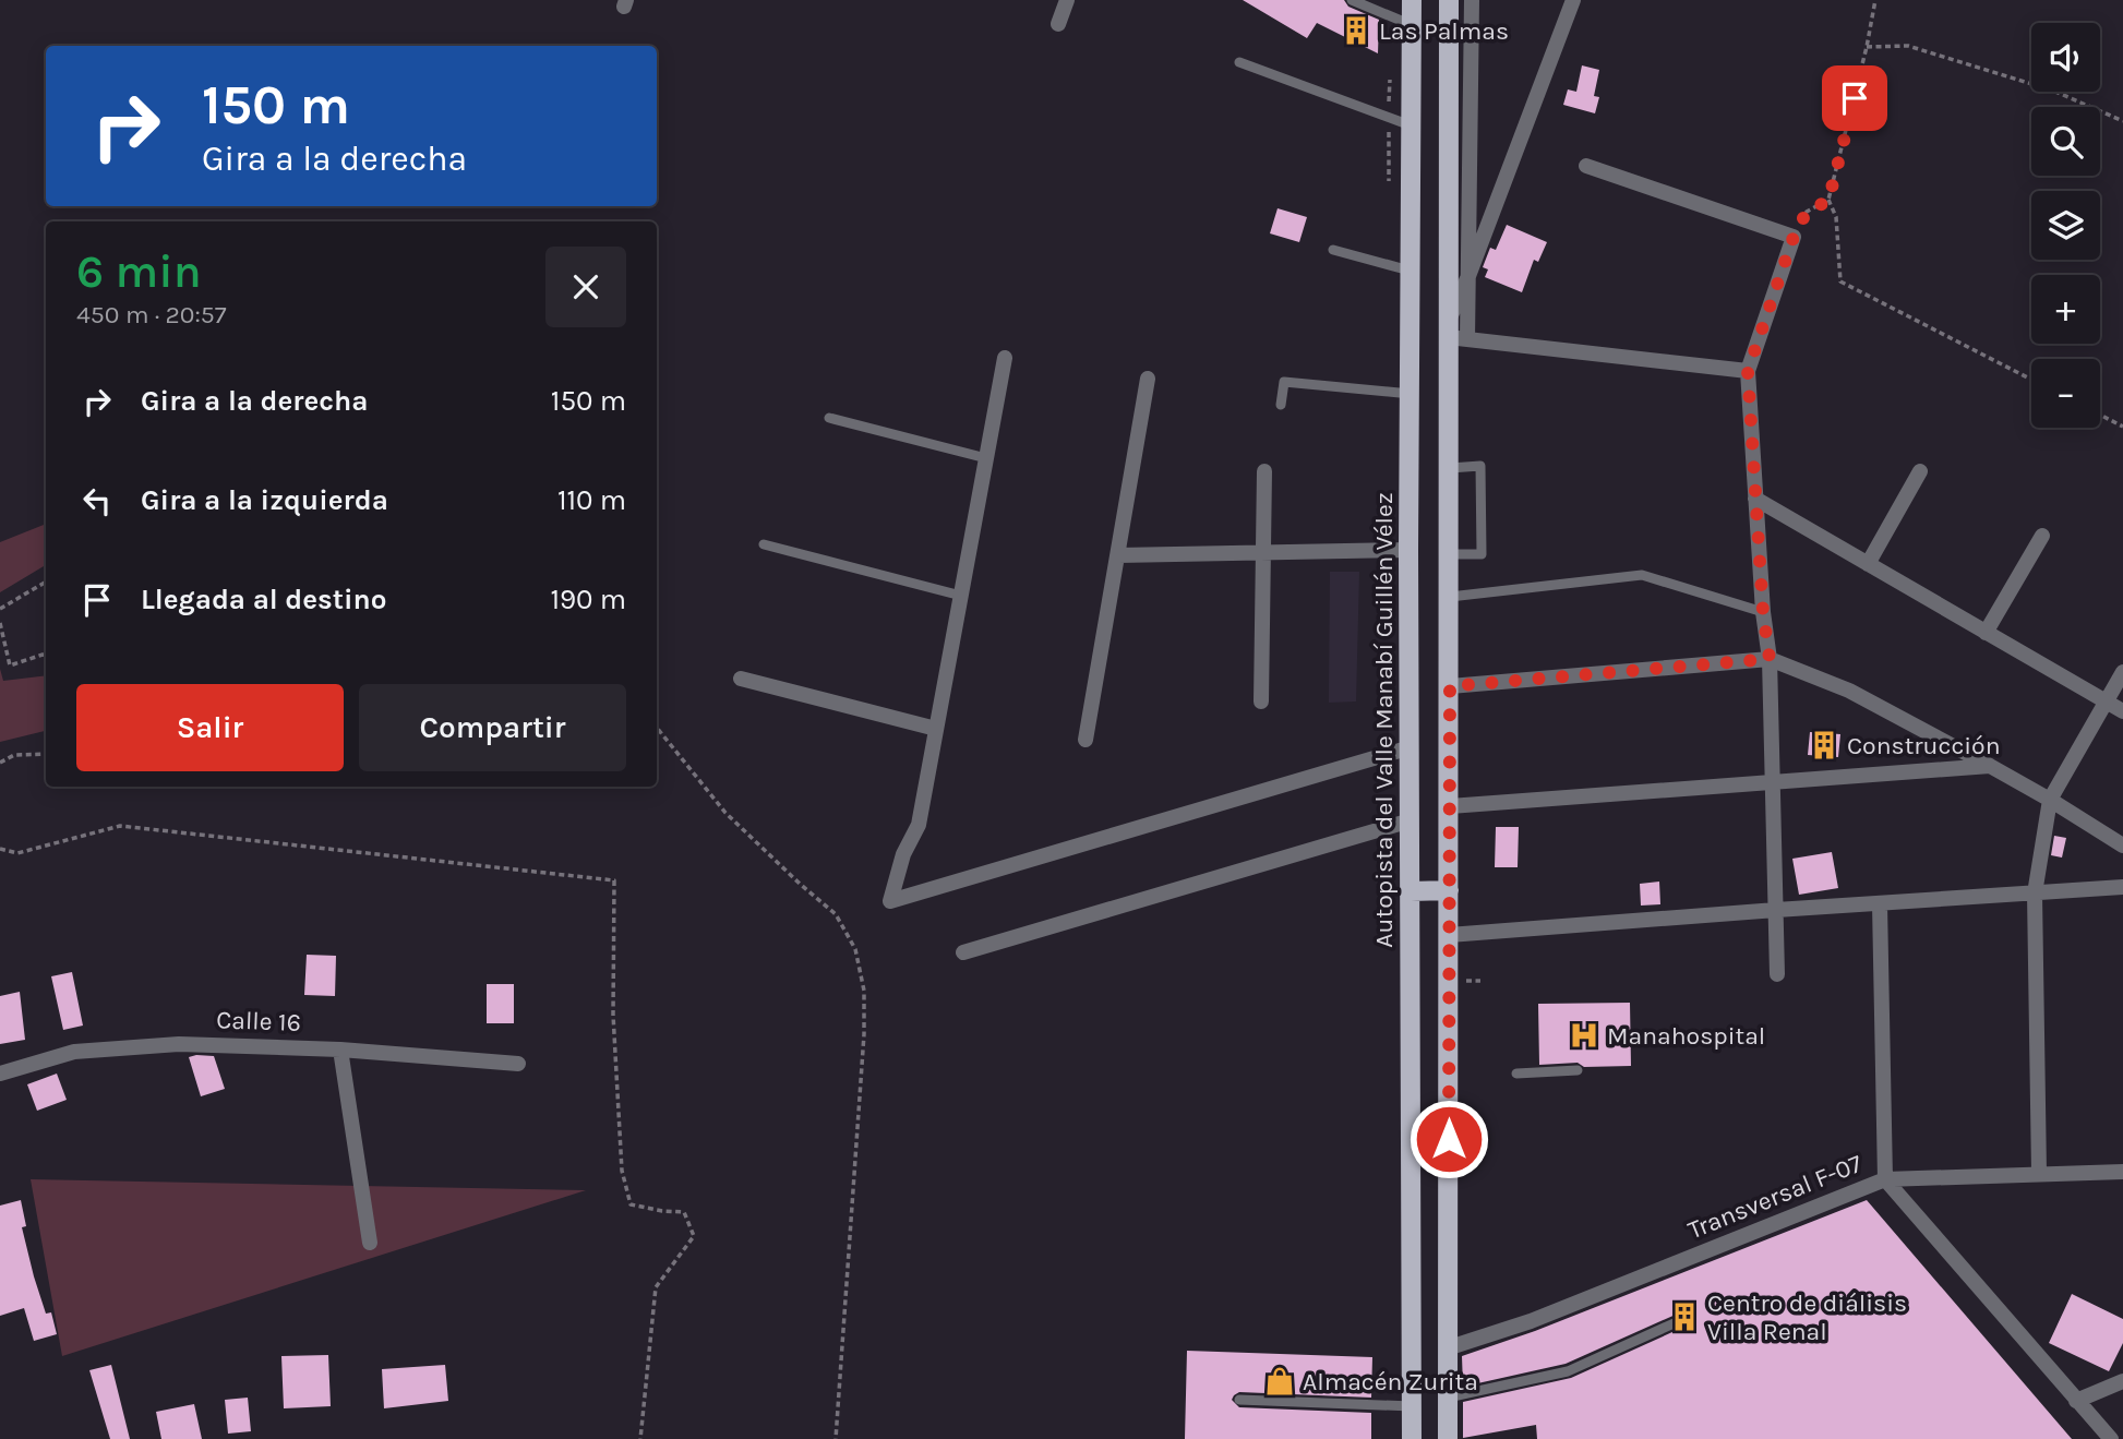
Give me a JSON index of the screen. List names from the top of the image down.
{
  "streets": {
    "main road": ["Autopista del Valle Manabí Guillén Vélez"],
    "street": ["Calle 16", "Transversal F-07"]
  },
  "places": {
    "building": ["Las Palmas", "Construcción", "Centro de diálisis Villa Renal"],
    "hospital": ["Manahospital"],
    "shop": ["Almacén Zurita"]
  },
  "page": {
    "map_buttons": ["+", "−"],
    "turn": ["150 m", "Gira a la derecha"],
    "heading": ["6 min", "450 m · 20:57"],
    "list": [
      {
        "name": "Gira a la derecha",
        "value": "150 m"
      },
      {
        "name": "Gira a la izquierda",
        "value": "110 m"
      },
      {
        "name": "Llegada al destino",
        "value": "190 m"
      }
    ],
    "buttons": ["Salir", "Compartir"]
  }
}
